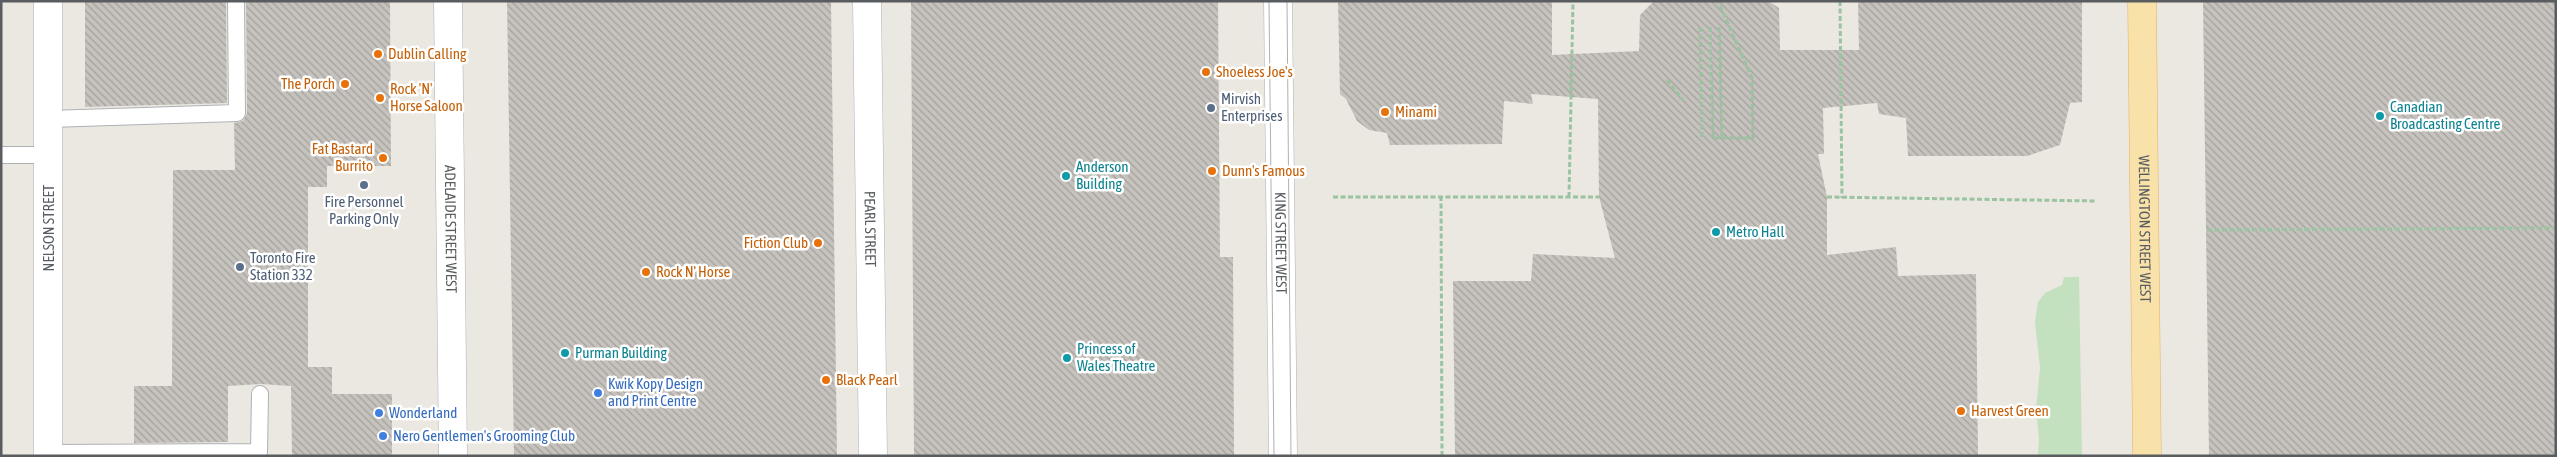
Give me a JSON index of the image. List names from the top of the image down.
{
  "streets": {
    "main road": ["WELLINGTON STREET WEST"],
    "street": [
      "NELSON STREET",
      "PEARL STREET",
      "ADELAIDE STREET WEST",
      "KING STREET WEST"
    ]
  },
  "places": [
    "Dublin Calling",
    "Shoeless Joe's",
    "The Porch",
    "Rock 'N' Horse Saloon",
    "Mirvish Enterprises",
    "Minami",
    "Canadian Broadcasting Centre",
    "Fat Bastard Burrito",
    "Dunn's Famous",
    "Anderson Building",
    "Fire Personnel Parking Only",
    "Metro Hall",
    "Fiction Club",
    "Toronto Fire Station 332",
    "Rock N' Horse",
    "Purman Building",
    "Princess of Wales Theatre",
    "Black Pearl",
    "Kwik Kopy Design and Print Centre",
    "Harvest Green",
    "Wonderland",
    "Nero Gentlemen's Grooming Club"
  ]
}
